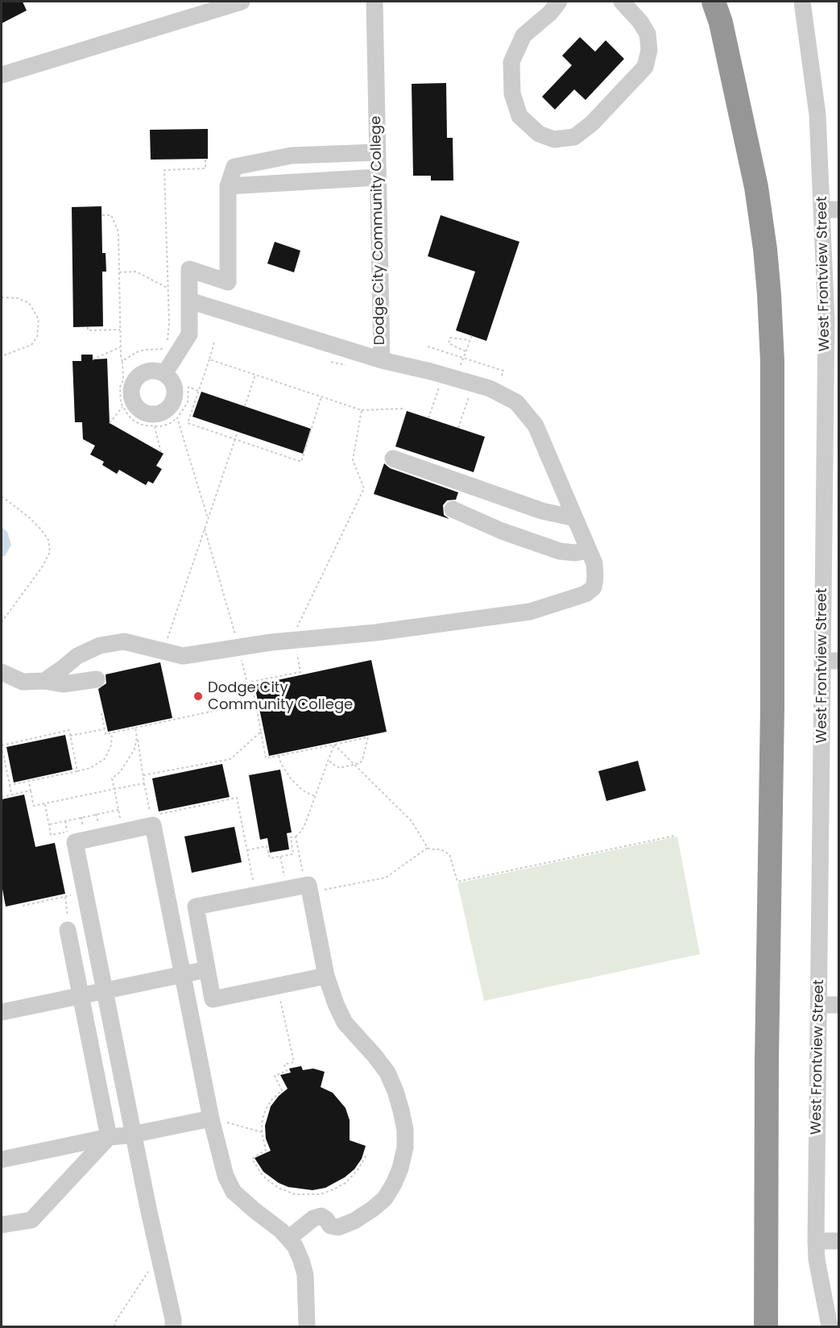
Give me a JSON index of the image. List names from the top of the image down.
{
  "streets": {
    "street": ["Dodge City Community College", "West Frontview Street"]
  },
  "places": ["Dodge City Community College"]
}
